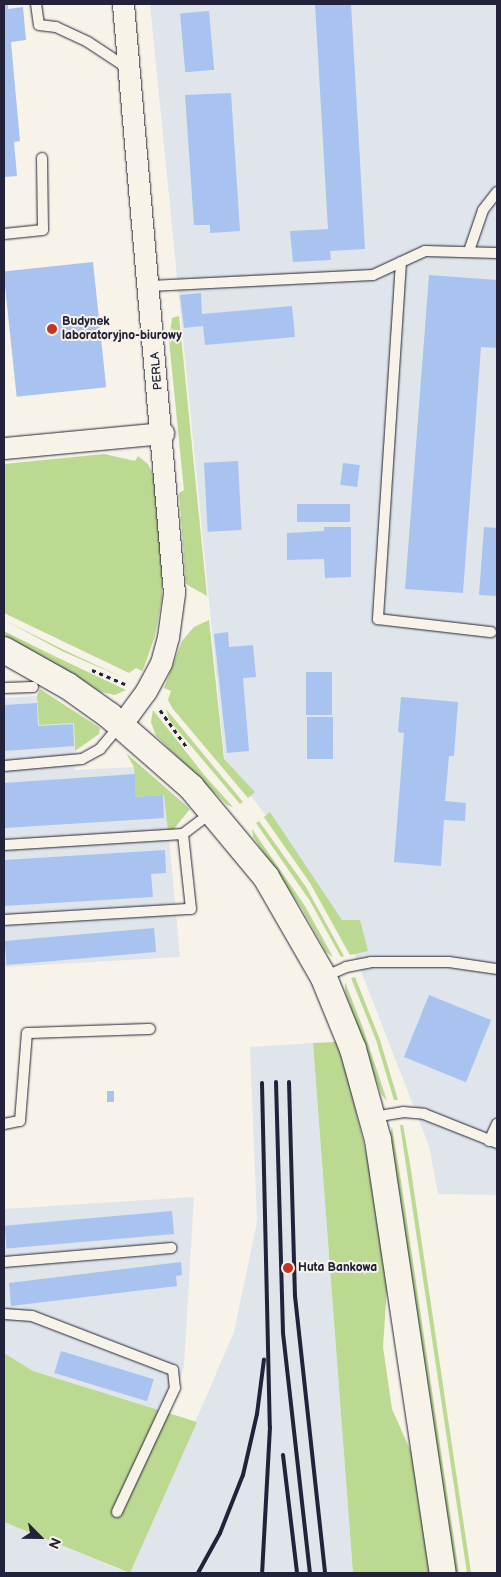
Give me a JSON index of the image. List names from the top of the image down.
{
  "streets": {
    "street": ["PERLA"]
  },
  "places": ["Budynek laboratoryjno-biurowy", "Huta Bankowa"],
  "north": "bottom right"
}
